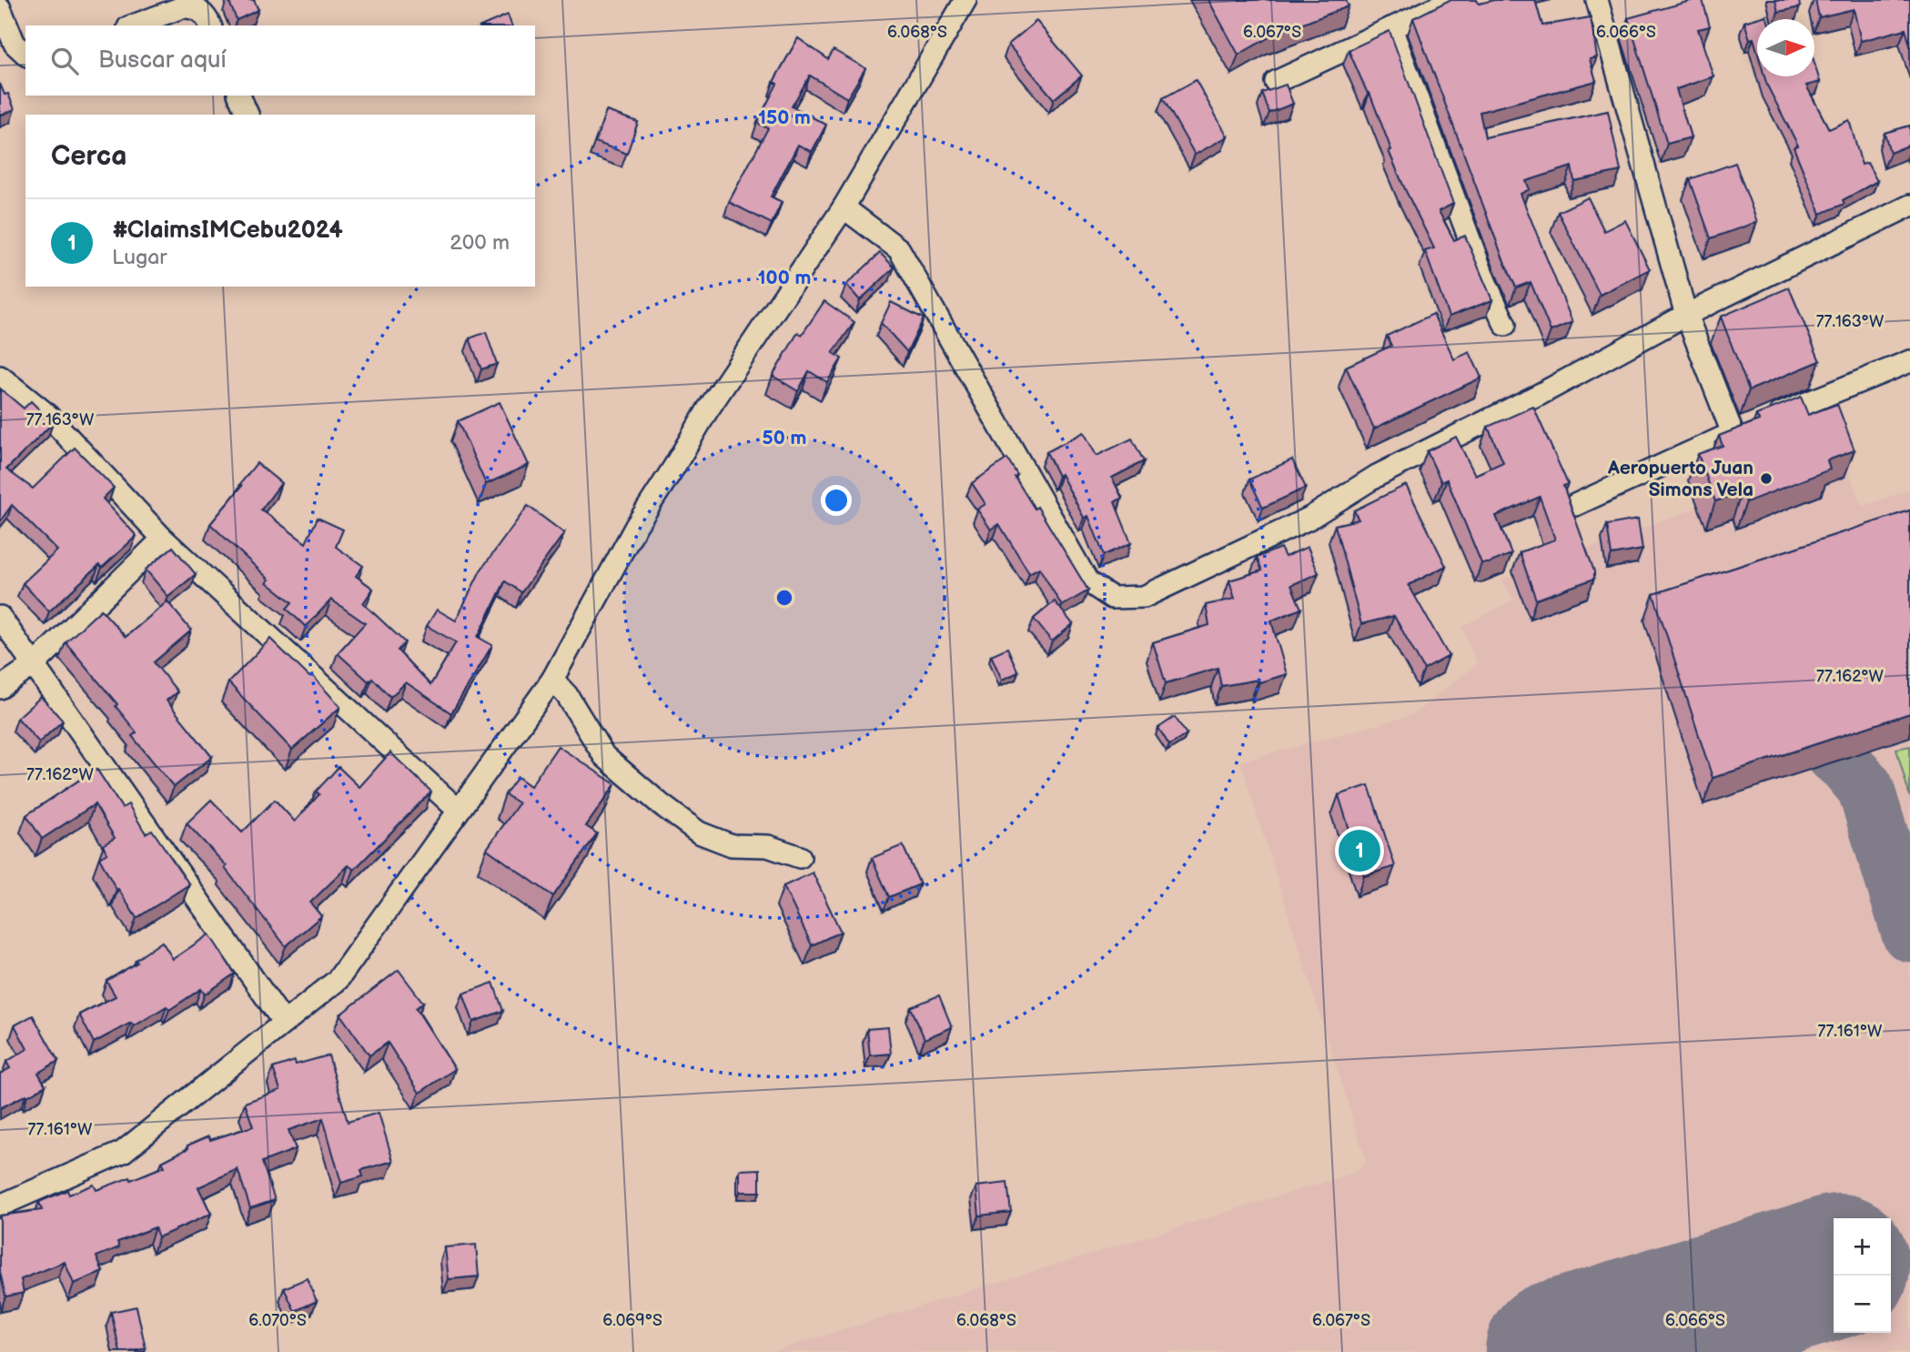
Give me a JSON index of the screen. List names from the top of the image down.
{
  "places": ["Aeropuerto Juan Simons Vela"],
  "north": "right",
  "page": {
    "search": "Buscar aquí",
    "heading": "Cerca",
    "list": [
      {
        "mark": "1",
        "name": "#ClaimsIMCebu2024",
        "note": "Lugar",
        "value": "200 m"
      }
    ],
    "pins": "1",
    "map_buttons": ["+", "−"]
  },
  "coordinates": [
    "6.068°S",
    "6.067°S",
    "6.066°S",
    "77.163°W",
    "77.162°W",
    "77.161°W",
    "6.070°S",
    "6.069°S"
  ],
  "rings": ["150 m", "100 m", "50 m"]
}
